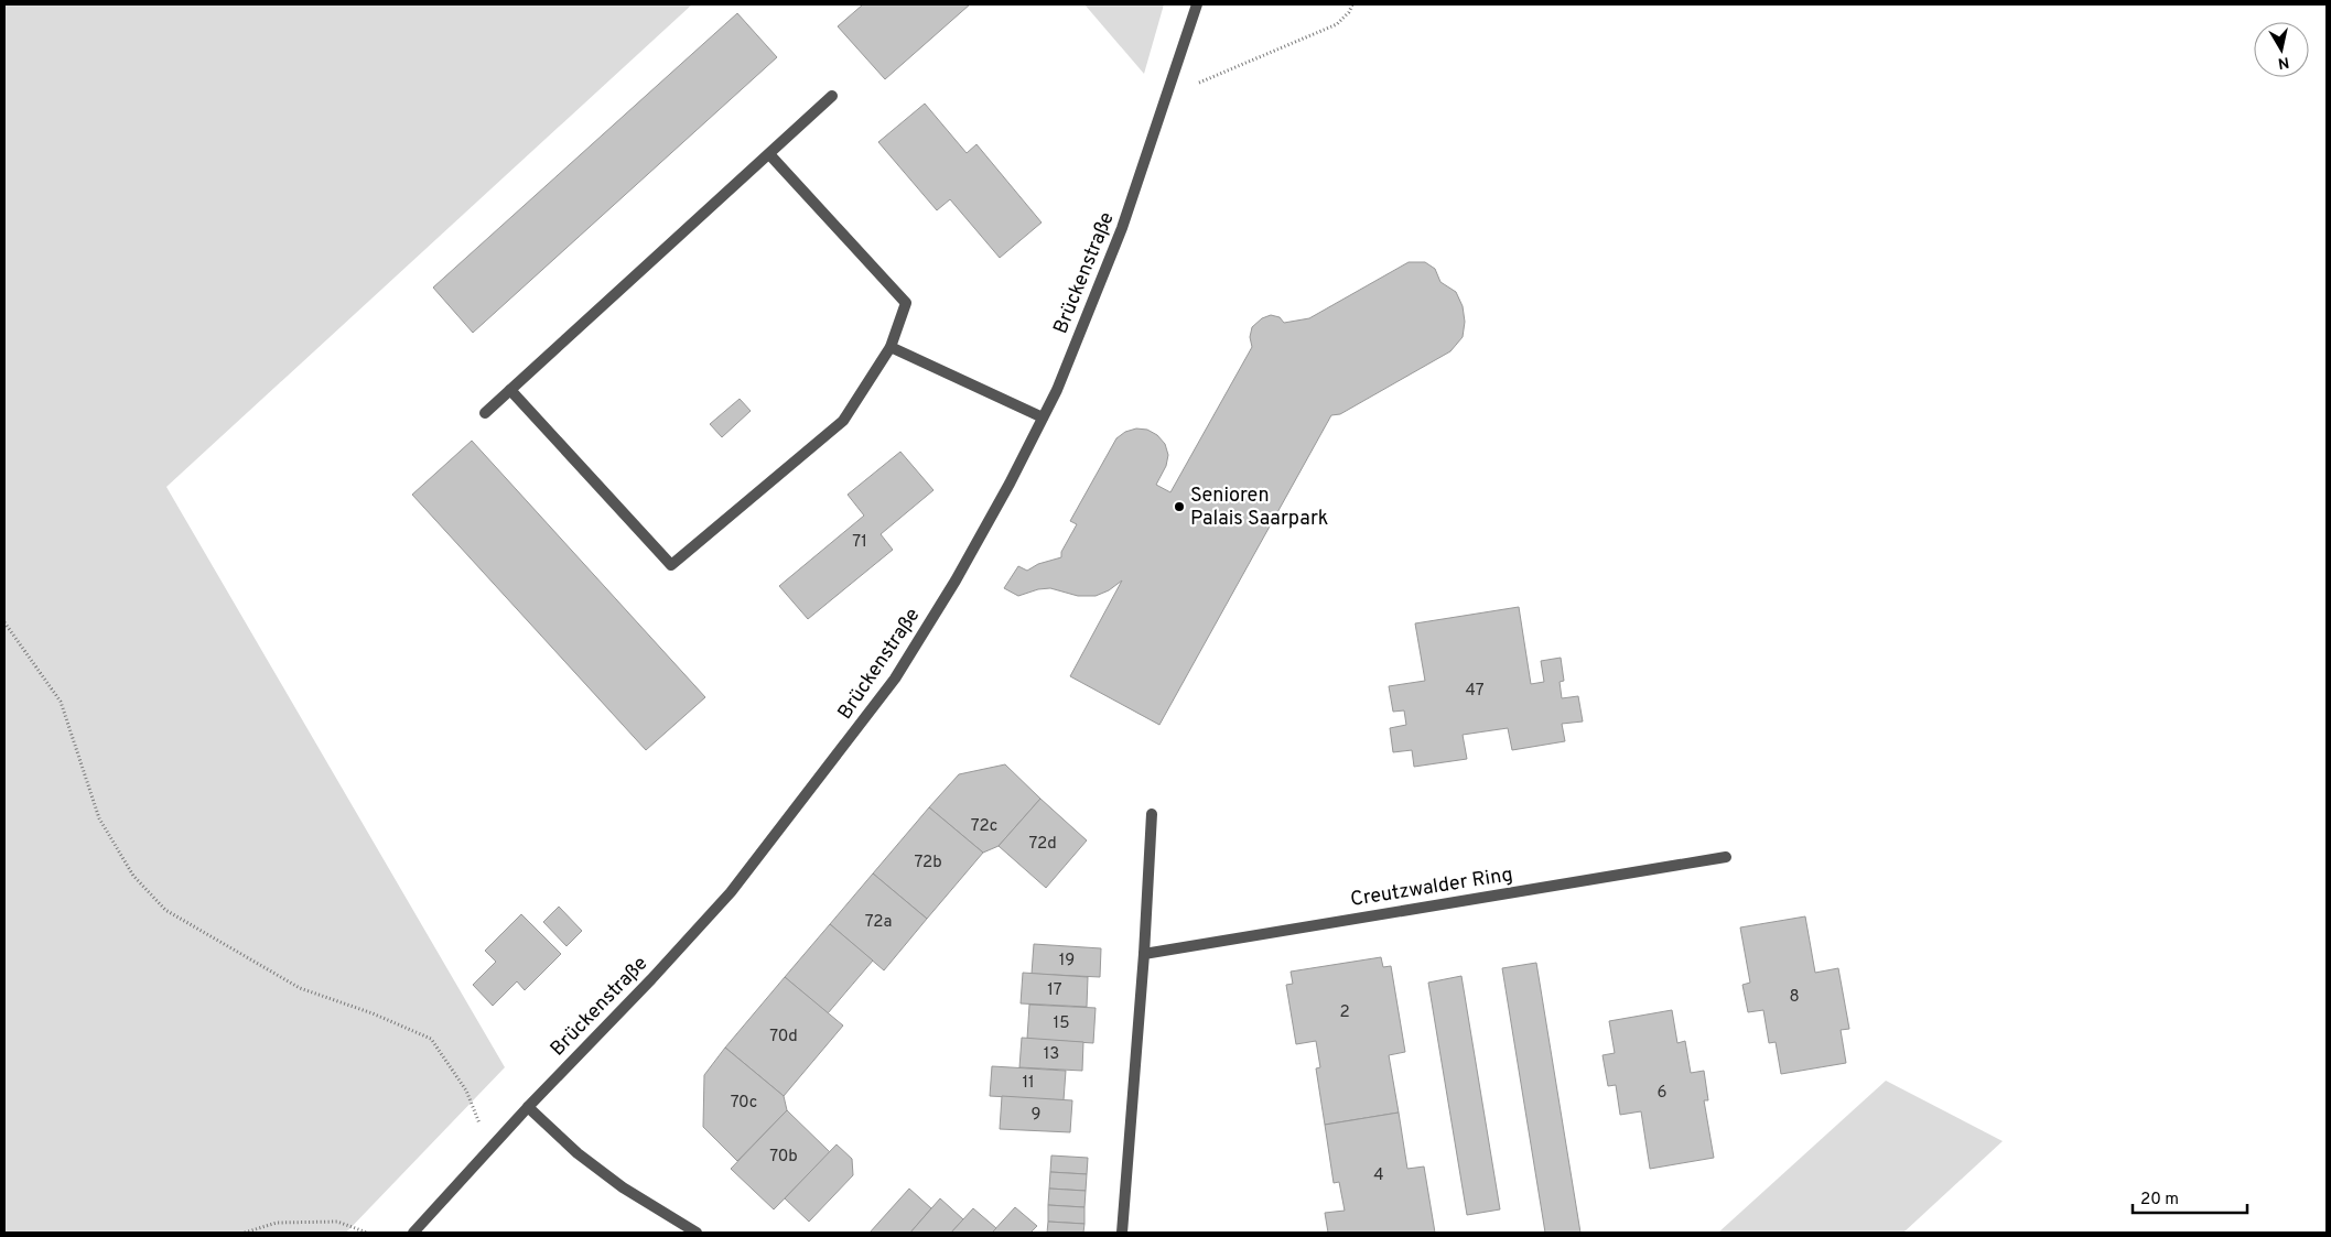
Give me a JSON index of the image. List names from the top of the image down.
{
  "streets": {
    "street": ["Brückenstraße", "Creutzwalder Ring"]
  },
  "places": ["Senioren Palais Saarpark"],
  "house_numbers": [
    "71",
    "47",
    "72c",
    "72d",
    "72b",
    "72a",
    "19",
    "17",
    "8",
    "2",
    "15",
    "70d",
    "13",
    "11",
    "6",
    "70c",
    "9",
    "70b",
    "4"
  ],
  "scale_bar": "20 m",
  "north": "bottom"
}
